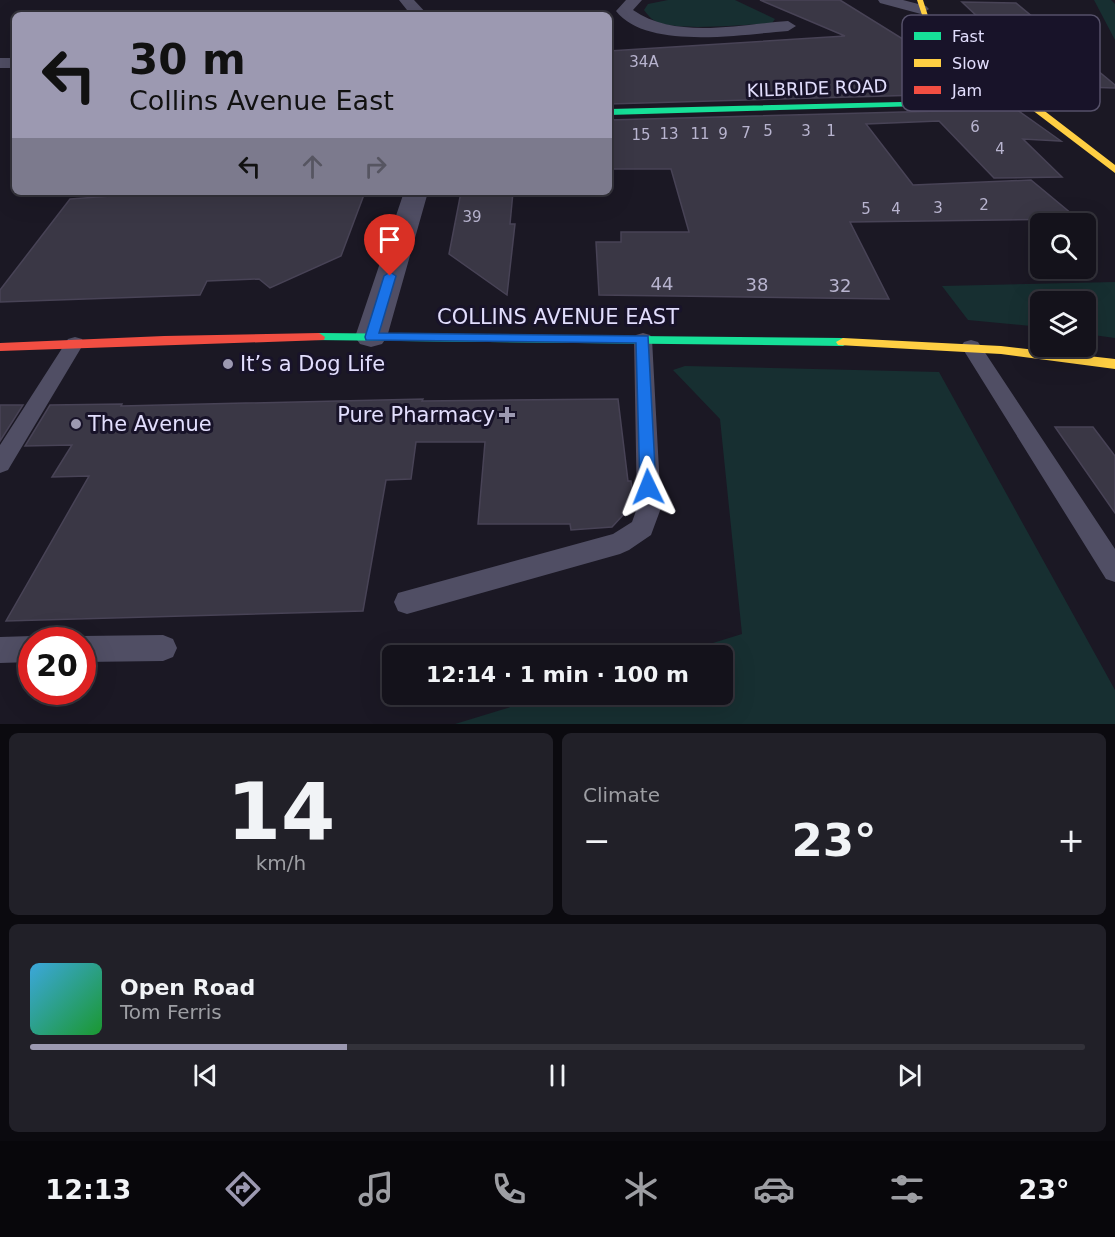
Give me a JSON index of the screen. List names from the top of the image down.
{
  "streets": {
    "street": ["KILBRIDE ROAD", "COLLINS AVENUE EAST"]
  },
  "places": {
    "other": ["It’s a Dog Life", "The Avenue"],
    "health": ["Pure Pharmacy"]
  },
  "house_numbers": [
    "34A",
    "6",
    "5",
    "3",
    "1",
    "7",
    "13",
    "11",
    "9",
    "15",
    "4",
    "2",
    "3",
    "5",
    "4",
    "39",
    "44",
    "38",
    "32"
  ],
  "legend": ["Fast", "Slow", "Jam"],
  "page": {
    "turn": ["30 m", "Collins Avenue East"],
    "limit": "20",
    "trip": "12:14 · 1 min · 100 m",
    "tile": [
      ["14", "km/h"],
      "Climate"
    ],
    "heat": ["−", "23°", "+"],
    "song": ["Open Road", "Tom Ferris"],
    "tabs": ["12:13", "23°"]
  }
}
